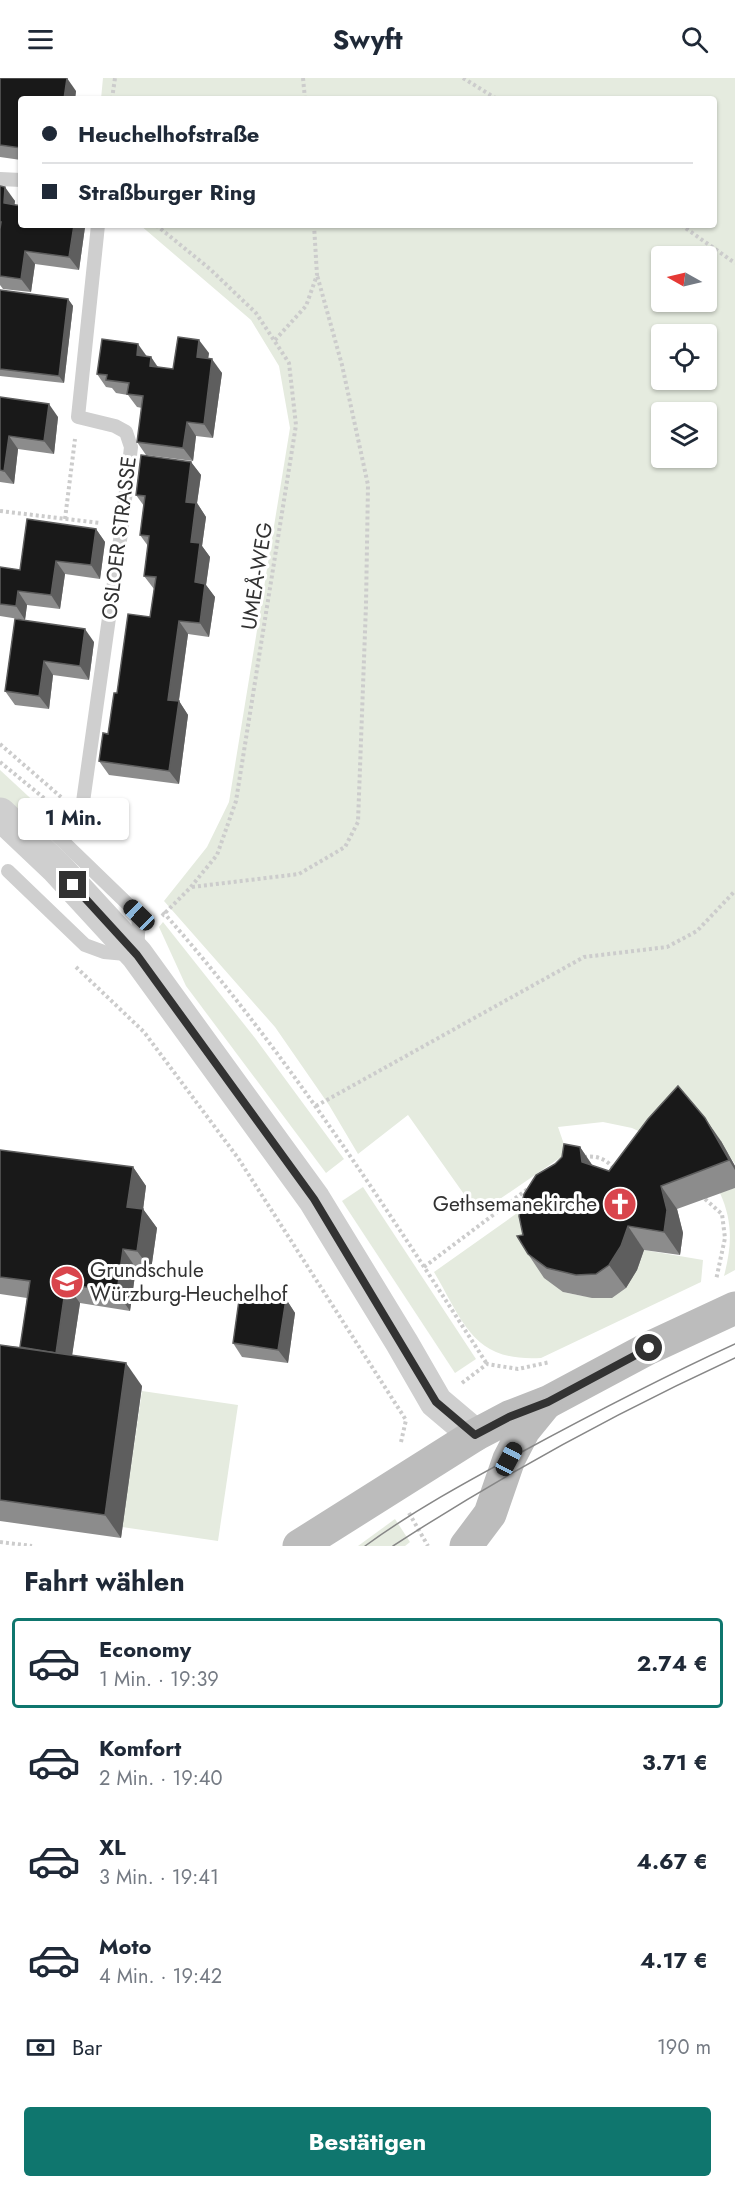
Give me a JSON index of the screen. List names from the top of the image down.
{
  "streets": {
    "lane": ["OSLOER STRASSE"],
    "path": ["UMEÅ-WEG"]
  },
  "places": {
    "church": ["Gethsemanekirche"],
    "school or university": ["Grundschule Würzburg-Heuchelhof"]
  },
  "north": "left",
  "page": {
    "header": "Swyft",
    "banner": ["Heuchelhofstraße", "Straßburger Ring"],
    "bubble": "1 Min.",
    "heading": "Fahrt wählen",
    "list": [
      {
        "name": "Economy",
        "note": "1 Min. · 19:39",
        "value": "2.74 €"
      },
      {
        "name": "Komfort",
        "note": "2 Min. · 19:40",
        "value": "3.71 €"
      },
      {
        "name": "XL",
        "note": "3 Min. · 19:41",
        "value": "4.67 €"
      },
      {
        "name": "Moto",
        "note": "4 Min. · 19:42",
        "value": "4.17 €"
      }
    ],
    "pay": ["Bar", "190 m"],
    "buttons": "Bestätigen"
  }
}
